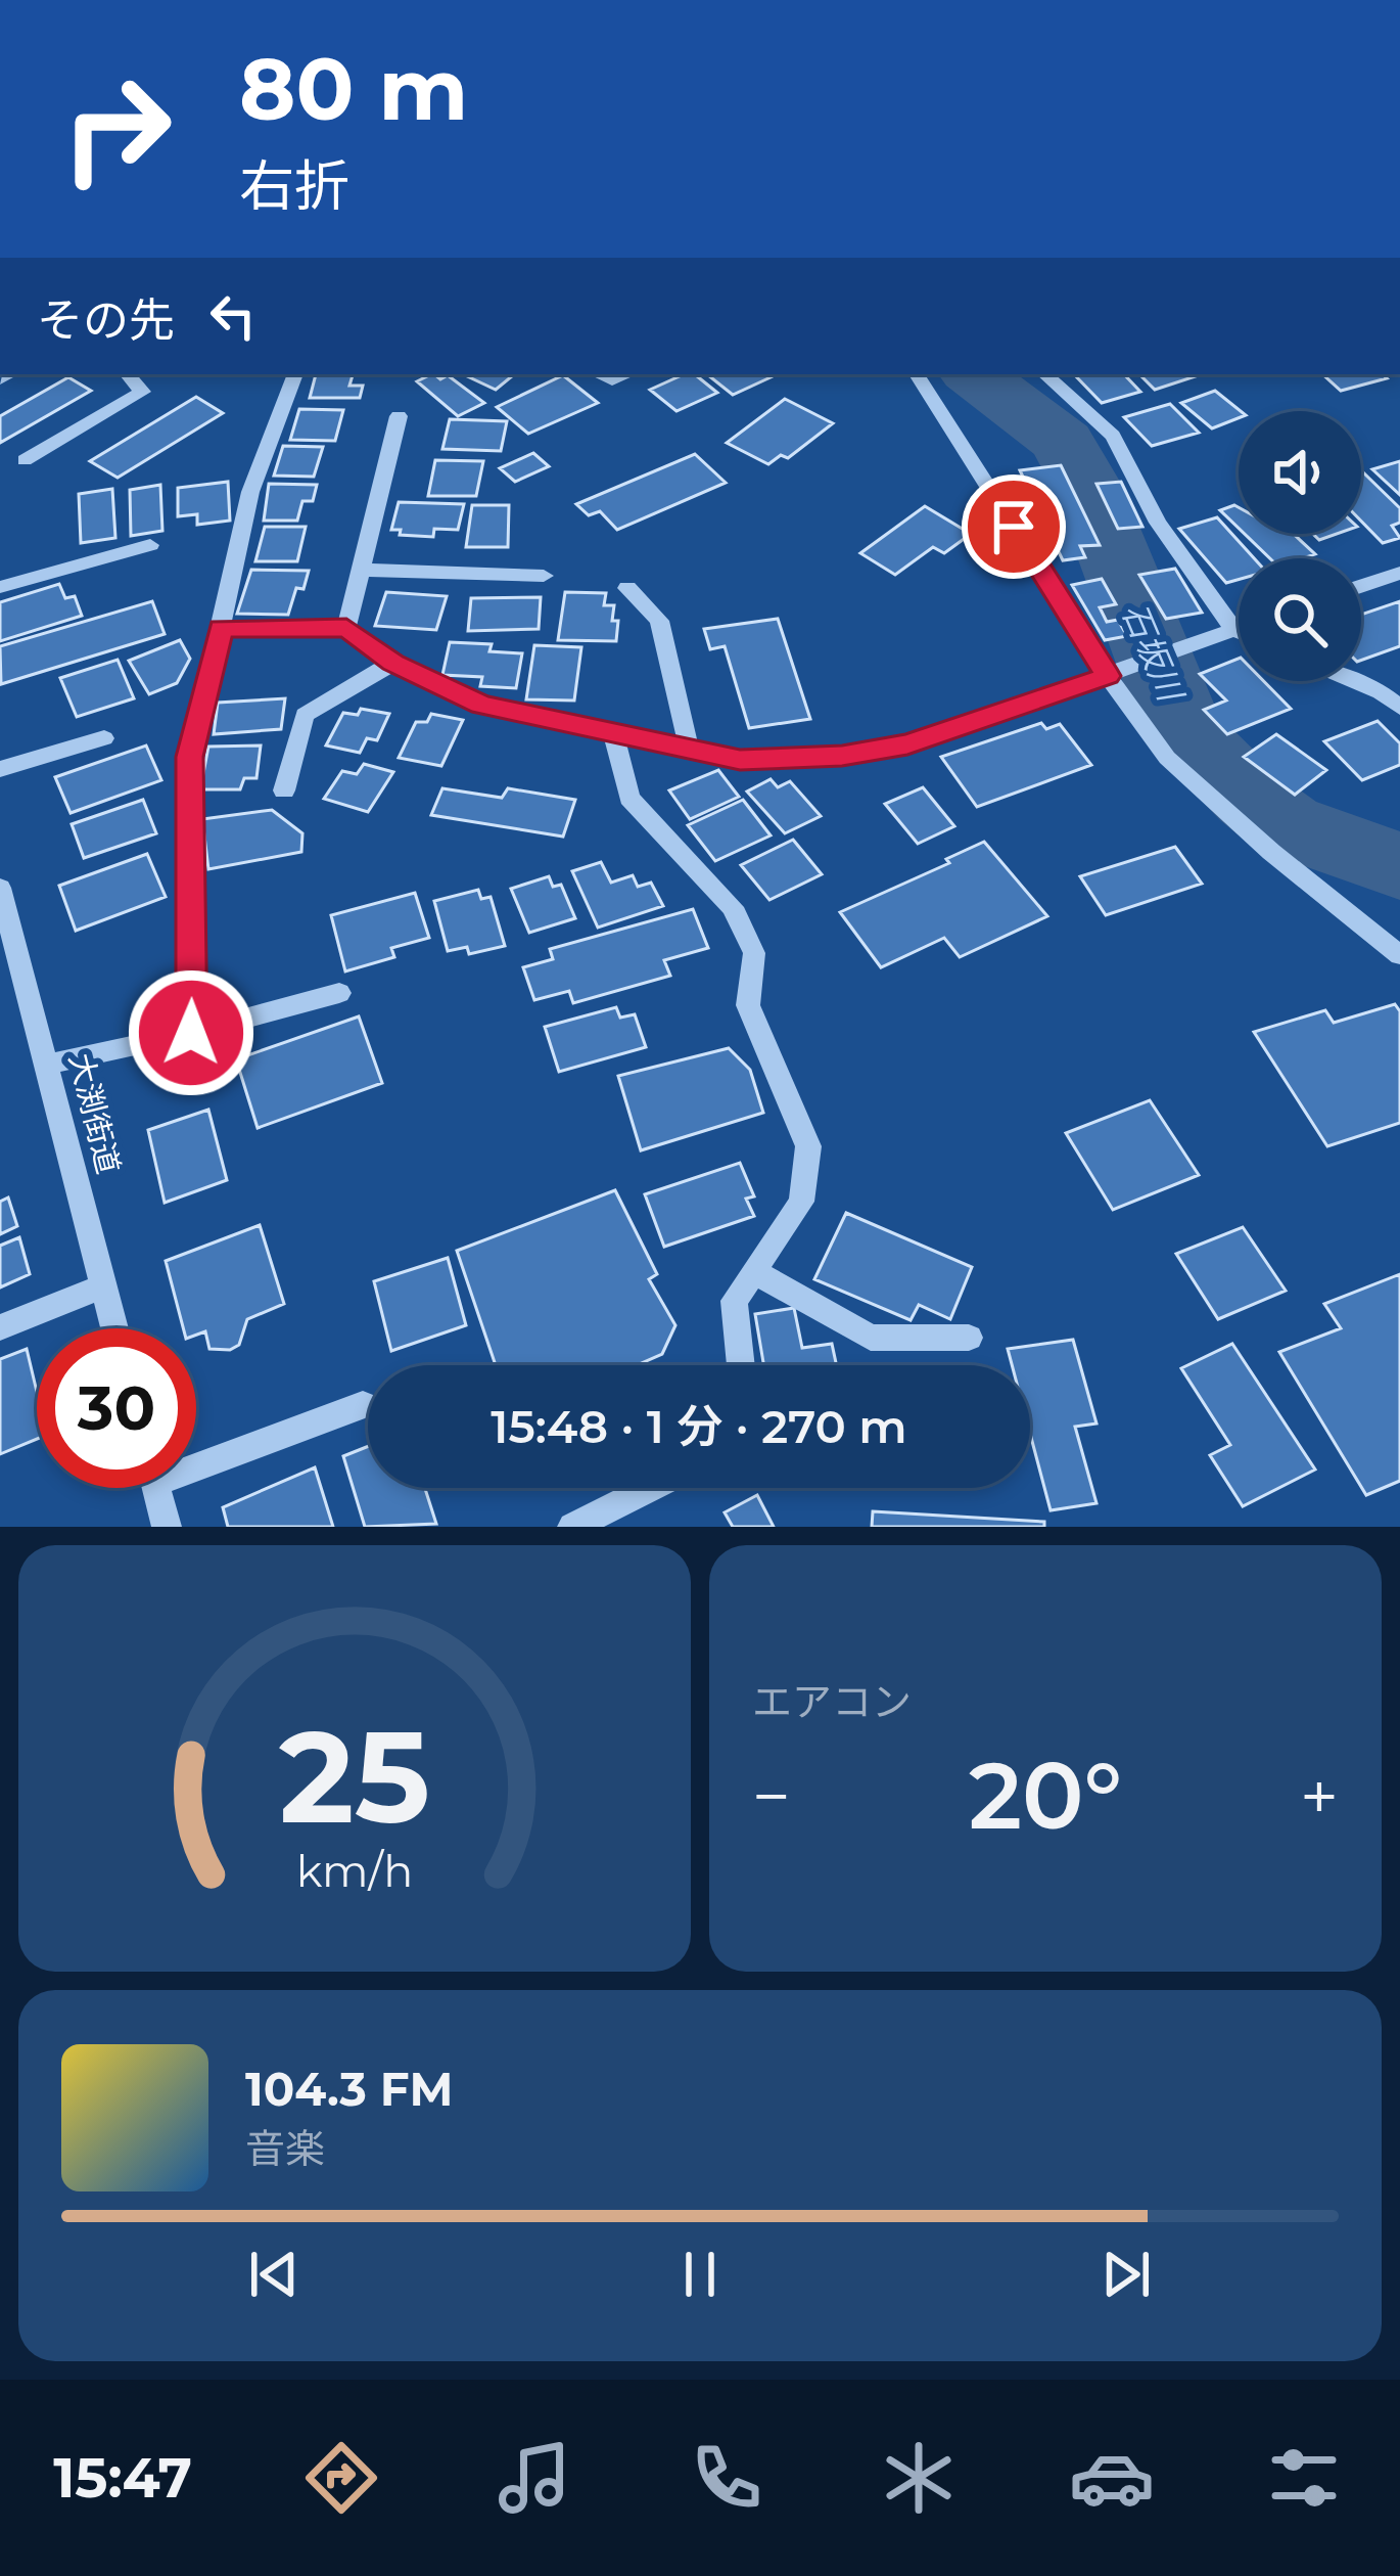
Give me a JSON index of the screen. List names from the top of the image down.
{
  "streets": {
    "street": ["大渕街道"]
  },
  "water": ["石坂川"],
  "page": {
    "turn": ["80 m", "右折"],
    "then": "その先",
    "limit": "30",
    "trip": "15:48 · 1 分 · 270 m",
    "tile": "エアコン",
    "heat": ["−", "20°", "+"],
    "song": ["104.3 FM", "音楽"],
    "tabs": "15:47",
    "gauge": ["25", "km/h"]
  }
}
